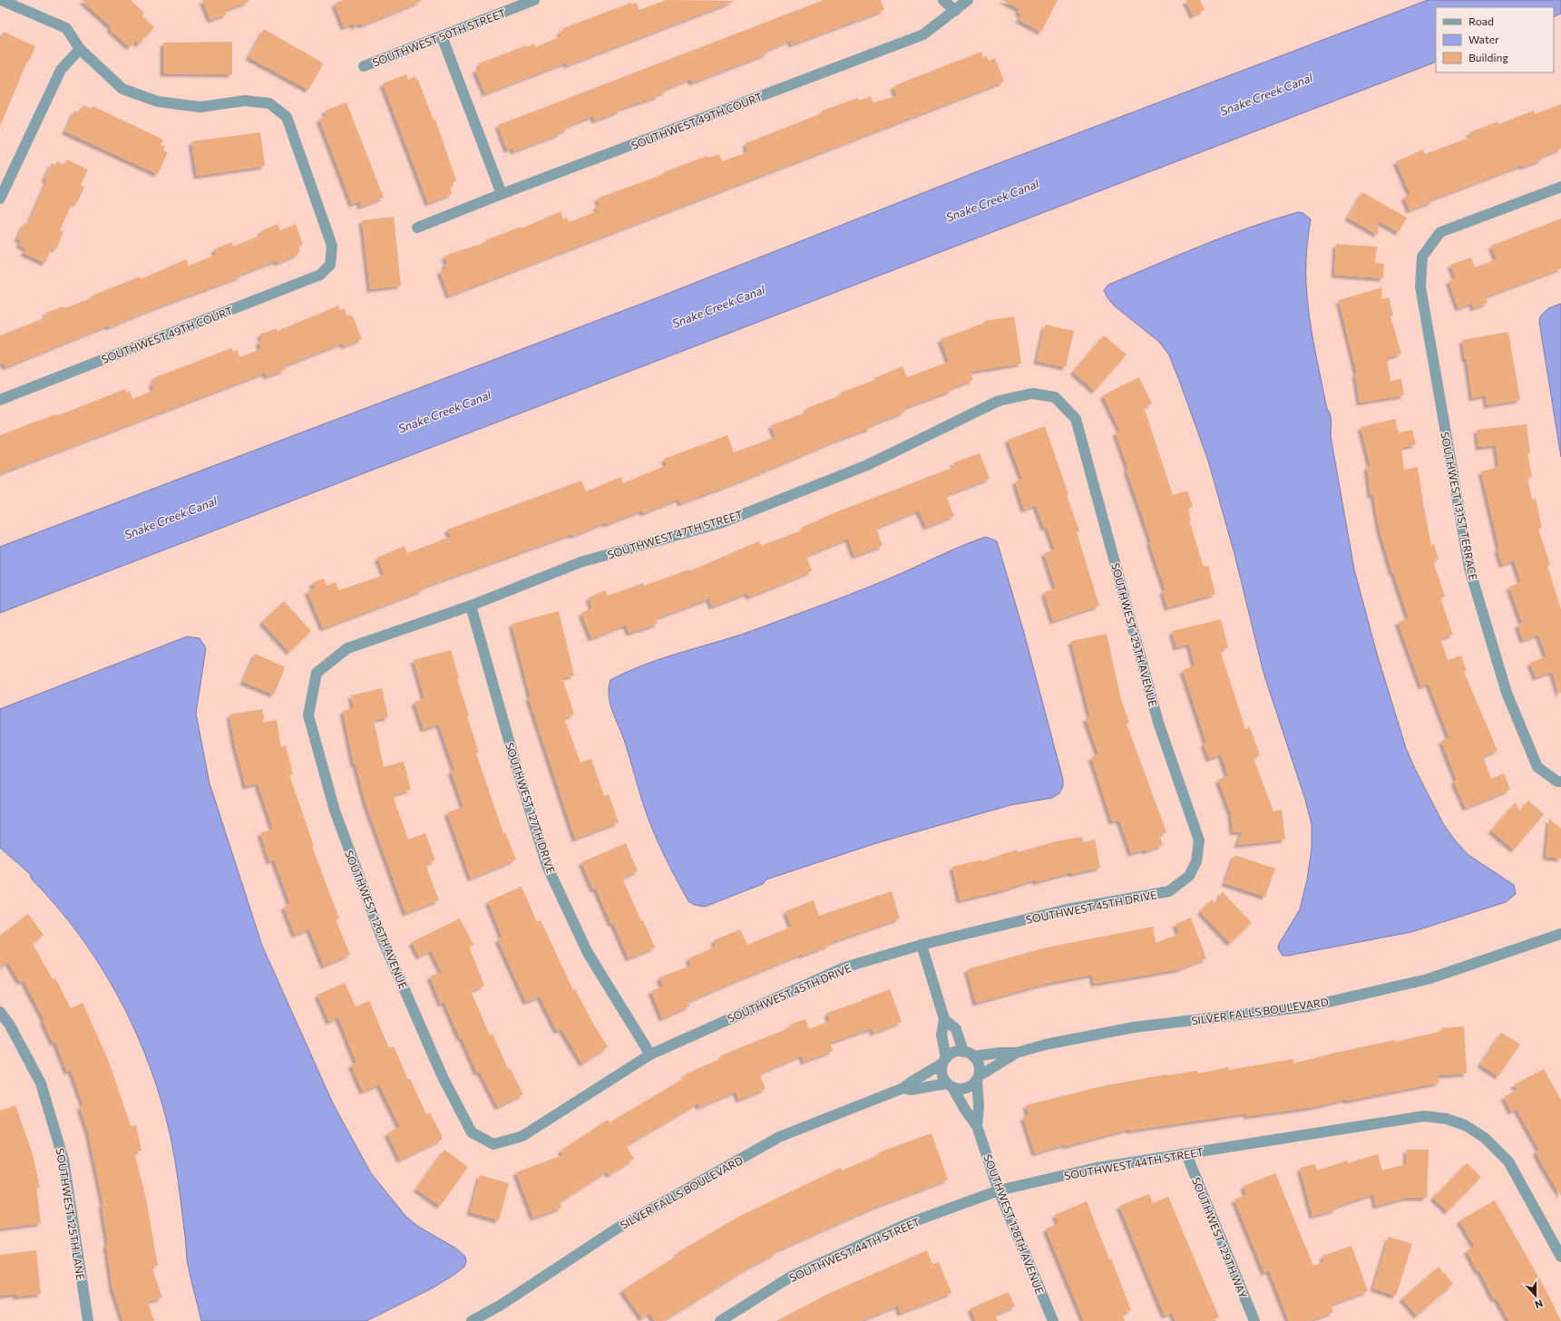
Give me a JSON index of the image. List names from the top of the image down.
{
  "streets": {
    "street": [
      "SOUTHWEST 50TH STREET",
      "SOUTHWEST 49TH COURT",
      "SOUTHWEST 131ST TERRACE",
      "SOUTHWEST 47TH STREET",
      "SOUTHWEST 129TH AVENUE",
      "SOUTHWEST 127TH DRIVE",
      "SOUTHWEST 45TH DRIVE",
      "SOUTHWEST 126TH AVENUE",
      "SILVER FALLS BOULEVARD",
      "SOUTHWEST 44TH STREET",
      "SOUTHWEST 125TH LANE",
      "SOUTHWEST 128TH AVENUE",
      "SOUTHWEST 129TH WAY"
    ]
  },
  "crossings": [
    ["SOUTHWEST 47TH STREET", "SOUTHWEST 129TH AVENUE"],
    ["SOUTHWEST 47TH STREET", "SOUTHWEST 127TH DRIVE"],
    ["SOUTHWEST 47TH STREET", "SOUTHWEST 126TH AVENUE"],
    ["SOUTHWEST 129TH AVENUE", "SOUTHWEST 45TH DRIVE"],
    ["SOUTHWEST 127TH DRIVE", "SOUTHWEST 45TH DRIVE"],
    ["SOUTHWEST 45TH DRIVE", "SOUTHWEST 126TH AVENUE"],
    ["SILVER FALLS BOULEVARD", "SOUTHWEST 128TH AVENUE"],
    ["SOUTHWEST 44TH STREET", "SOUTHWEST 128TH AVENUE"],
    ["SOUTHWEST 44TH STREET", "SOUTHWEST 129TH WAY"]
  ],
  "water": ["Snake Creek Canal"],
  "legend": ["Road", "Water", "Building"],
  "north": "bottom"
}
